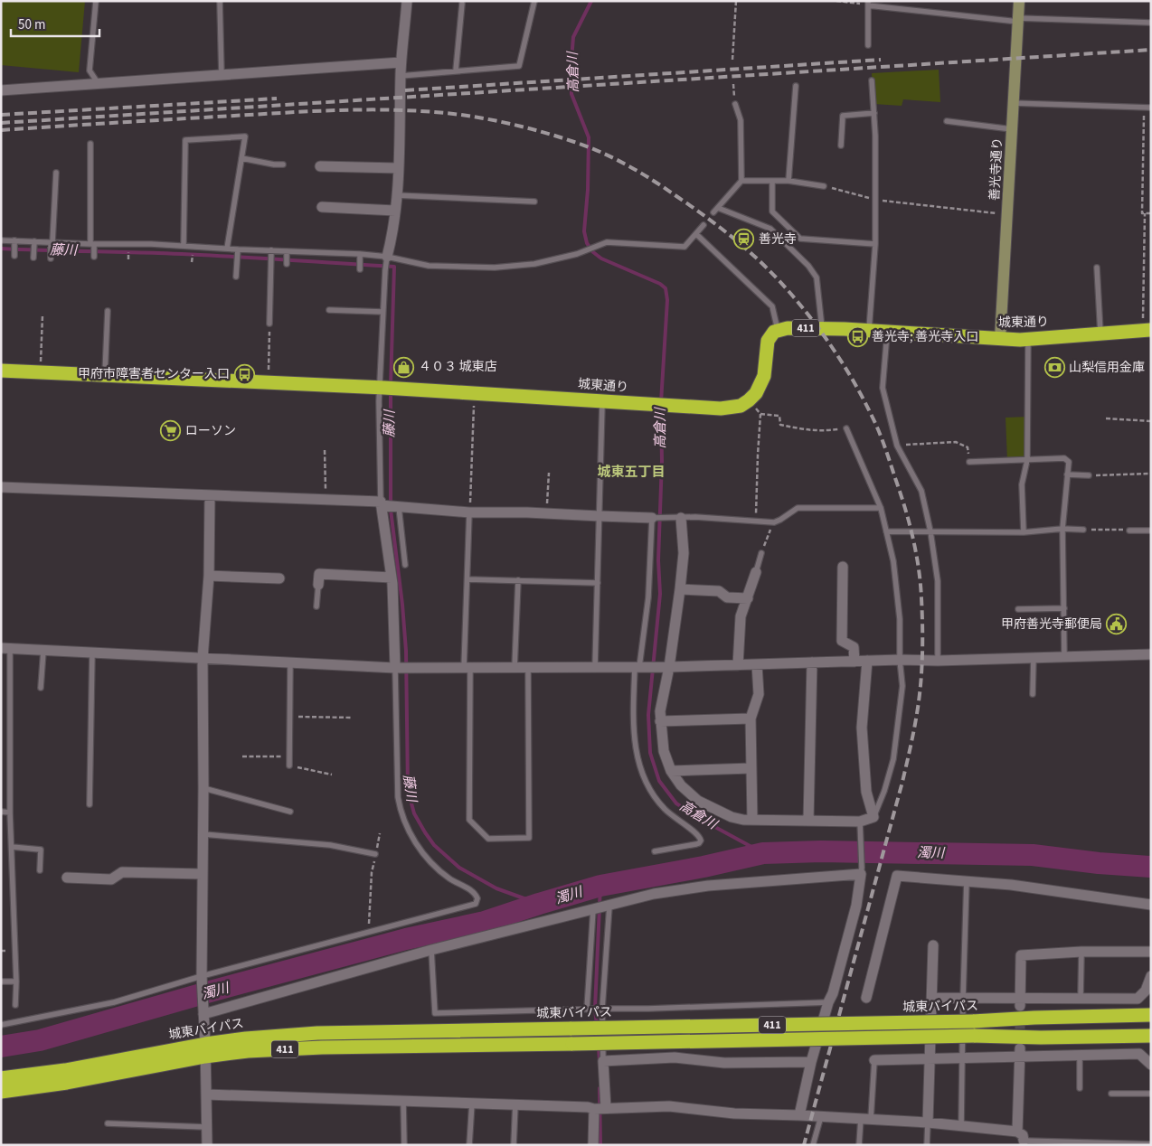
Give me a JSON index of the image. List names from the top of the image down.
{
  "streets": {
    "highway": ["城東通り", "411", "城東バイパス"],
    "main road": ["善光寺通り"]
  },
  "crossings": [
    ["善光寺通り", "城東通り"],
    ["城東通り", "411"]
  ],
  "districts": ["城東五丁目"],
  "water": ["高倉川", "藤川", "濁川"],
  "places": {
    "station": ["善光寺"],
    "bus stop": ["善光寺; 善光寺入口", "甲府市障害者センター入口"],
    "shop": ["４０３ 城東店"],
    "bank": ["山梨信用金庫"],
    "supermarket": ["ローソン"],
    "public building": ["甲府善光寺郵便局"]
  },
  "scale_bar": "50 m"
}
